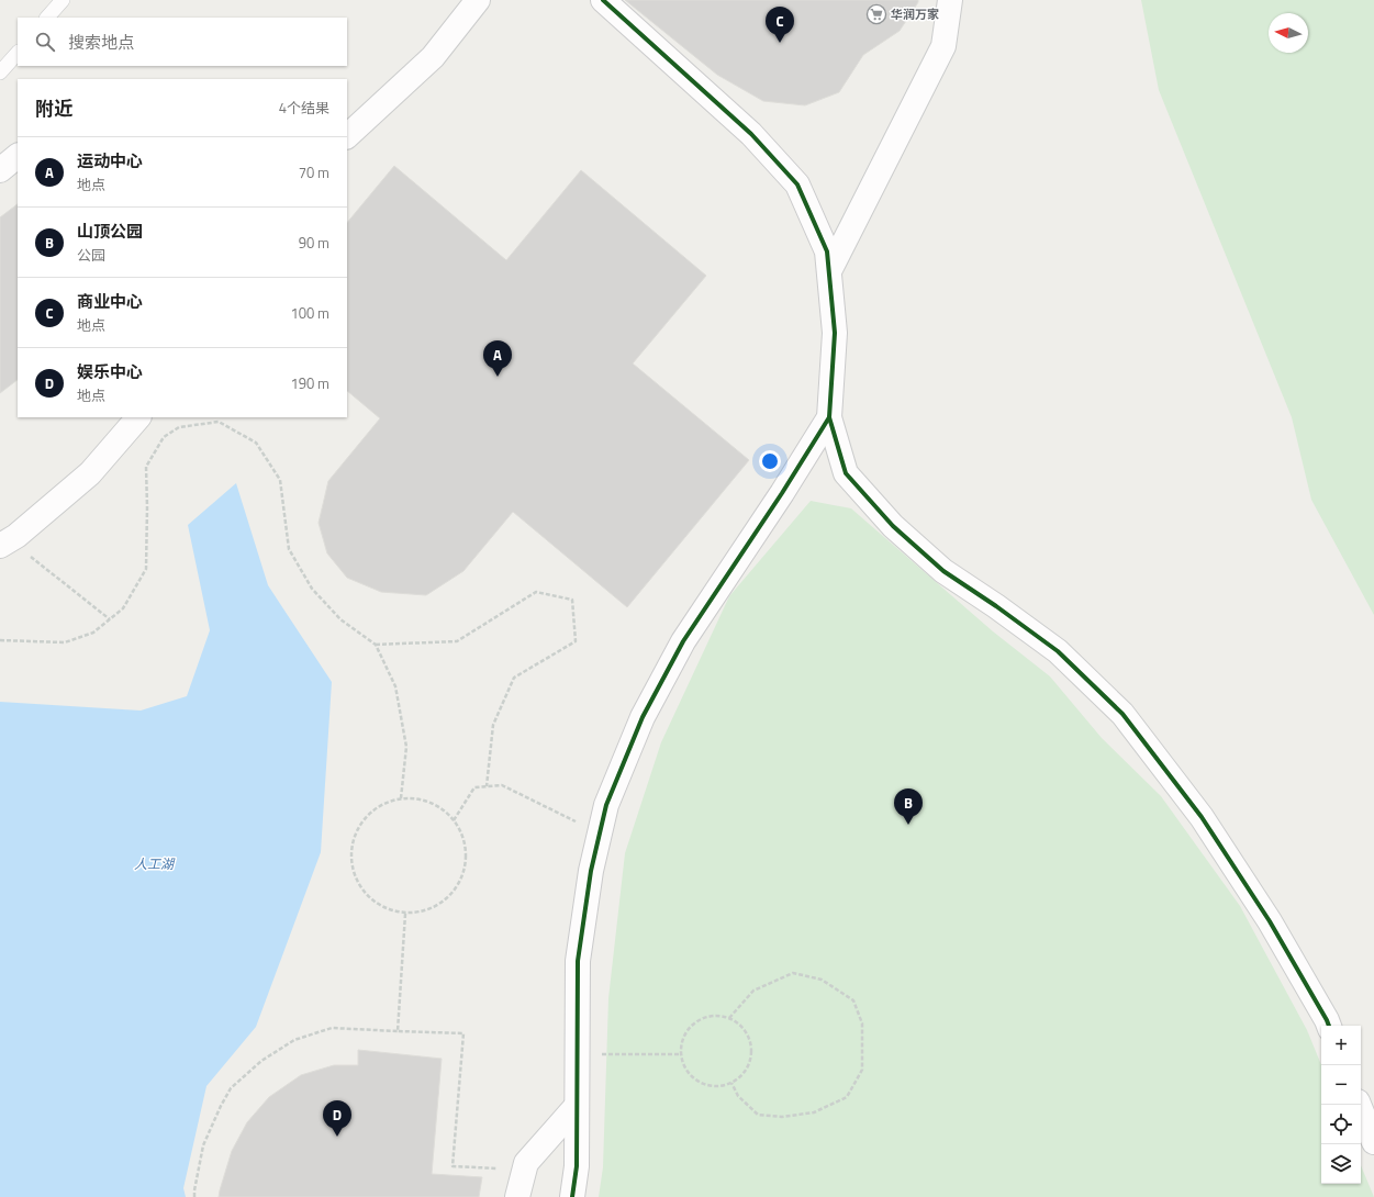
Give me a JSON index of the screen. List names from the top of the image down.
{
  "water": ["人工湖"],
  "places": {
    "supermarket": ["华润万家"]
  },
  "north": "left",
  "page": {
    "pins": [
      "C",
      "A",
      "B",
      "D"
    ],
    "search": "搜索地点",
    "heading": ["附近", "4个结果"],
    "list": [
      {
        "mark": "A",
        "name": "运动中心",
        "note": "地点",
        "value": "70 m"
      },
      {
        "mark": "B",
        "name": "山顶公园",
        "note": "公园",
        "value": "90 m"
      },
      {
        "mark": "C",
        "name": "商业中心",
        "note": "地点",
        "value": "100 m"
      },
      {
        "mark": "D",
        "name": "娱乐中心",
        "note": "地点",
        "value": "190 m"
      }
    ],
    "map_buttons": ["+", "−"]
  }
}
